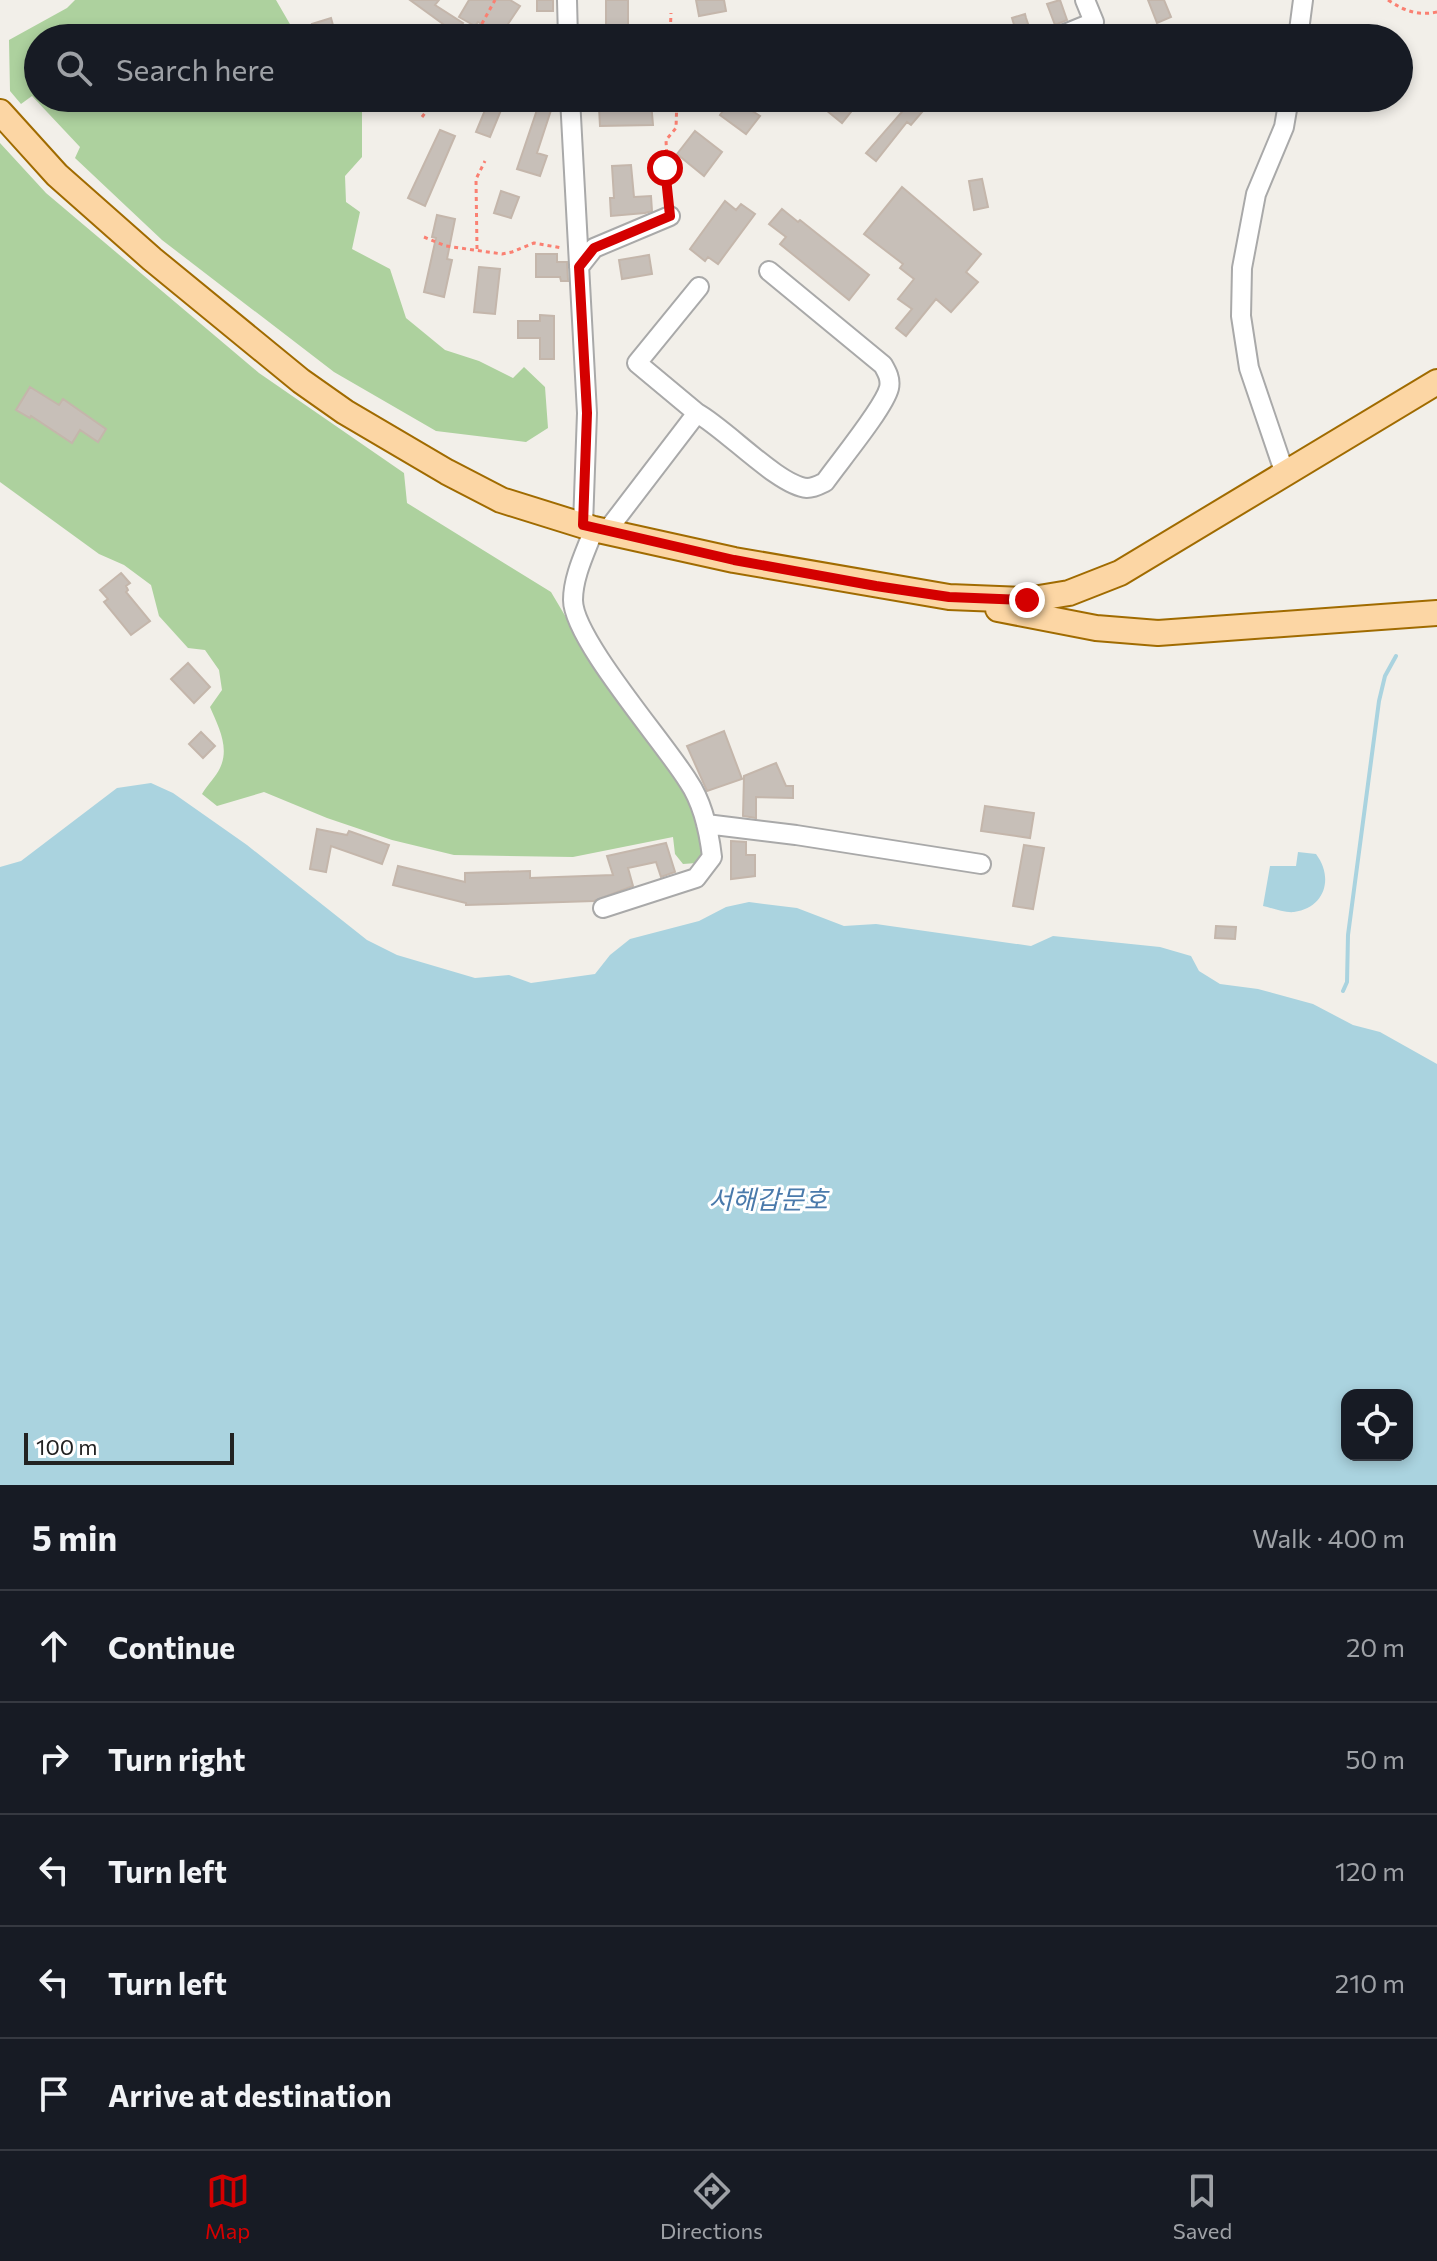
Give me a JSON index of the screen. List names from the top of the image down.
{
  "water": ["서해갑문호"],
  "scale_bar": "100 m",
  "page": {
    "search": "Search here",
    "scale": "100 m",
    "heading": ["5 min", "Walk · 400 m"],
    "list": [
      ["Continue", "20 m"],
      ["Turn right", "50 m"],
      ["Turn left", "120 m"],
      ["Turn left", "210 m"],
      "Arrive at destination"
    ],
    "nav": ["Map", "Directions", "Saved"]
  }
}
